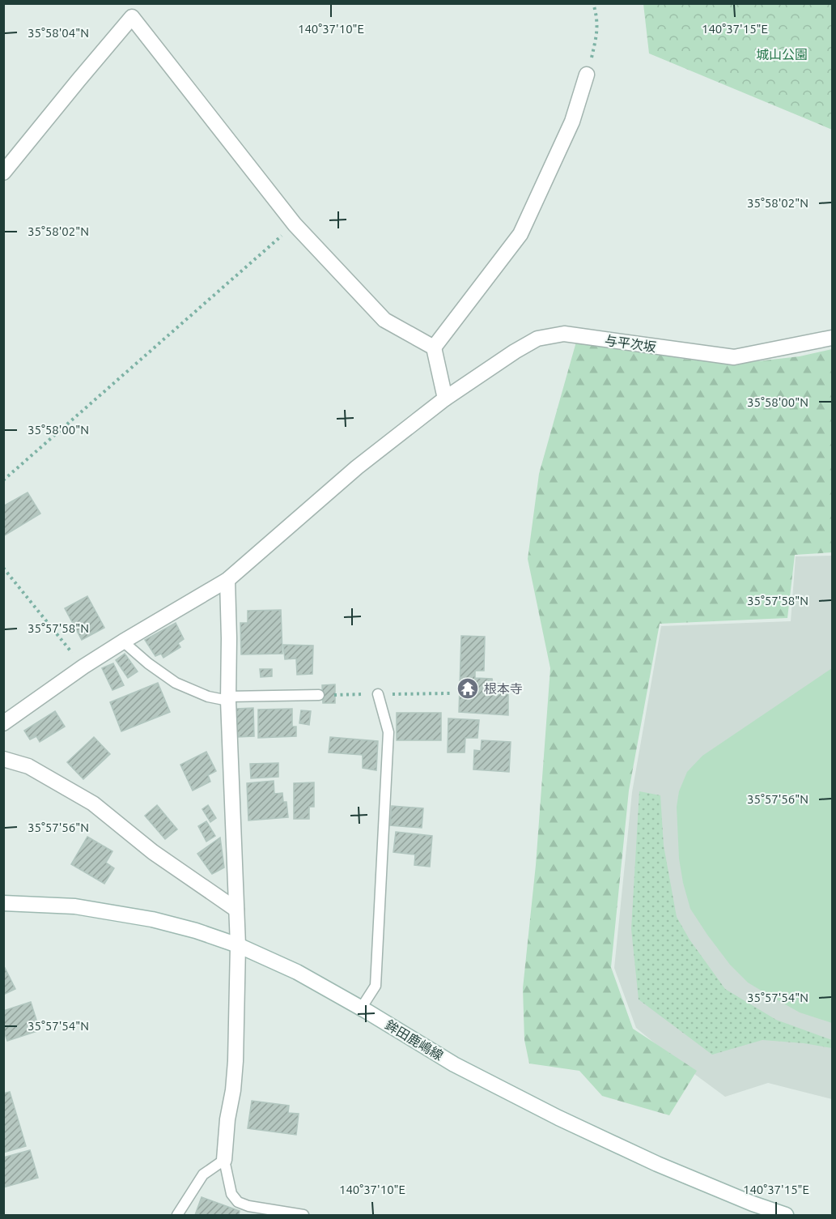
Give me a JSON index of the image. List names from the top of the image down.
{
  "streets": {
    "street": ["与平次坂", "鉾田鹿嶋線"]
  },
  "parks": ["城山公園"],
  "places": {
    "temple": ["根本寺"]
  },
  "coordinates": [
    "140°37'10\"E",
    "140°37'15\"E",
    "35°58'04\"N",
    "35°58'02\"N",
    "35°58'00\"N",
    "35°57'58\"N",
    "35°57'56\"N",
    "35°57'54\"N"
  ]
}
